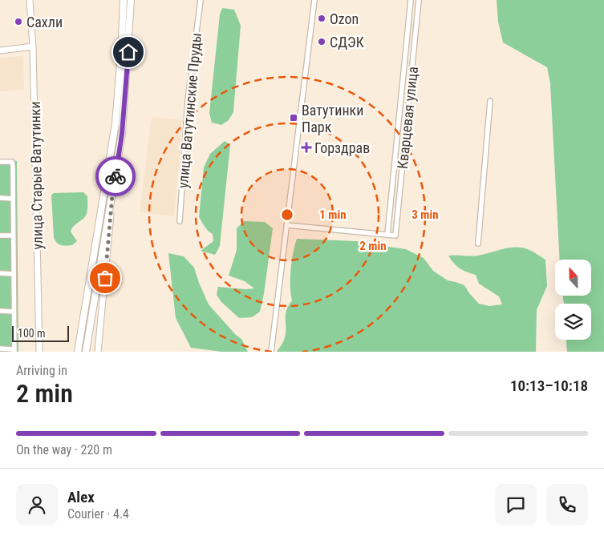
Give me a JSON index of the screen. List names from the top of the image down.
{
  "streets": {
    "main road": ["улица Старые Ватутинки"],
    "street": ["улица Ватутинские Пруды", "Кварцевая улица"]
  },
  "places": {
    "other": ["Ozon", "Сахли", "СДЭК"],
    "transit": ["Ватутинки Парк"],
    "health": ["Горздрав"]
  },
  "scale_bar": "100 m",
  "north": "top",
  "page": {
    "scale": "100 m",
    "heading": ["2 min", "Arriving in", "10:13–10:18"],
    "panel": ["Alex", "Courier · 4.4"],
    "bar": "On the way · 220 m"
  },
  "rings": ["1 min", "3 min", "2 min"]
}
